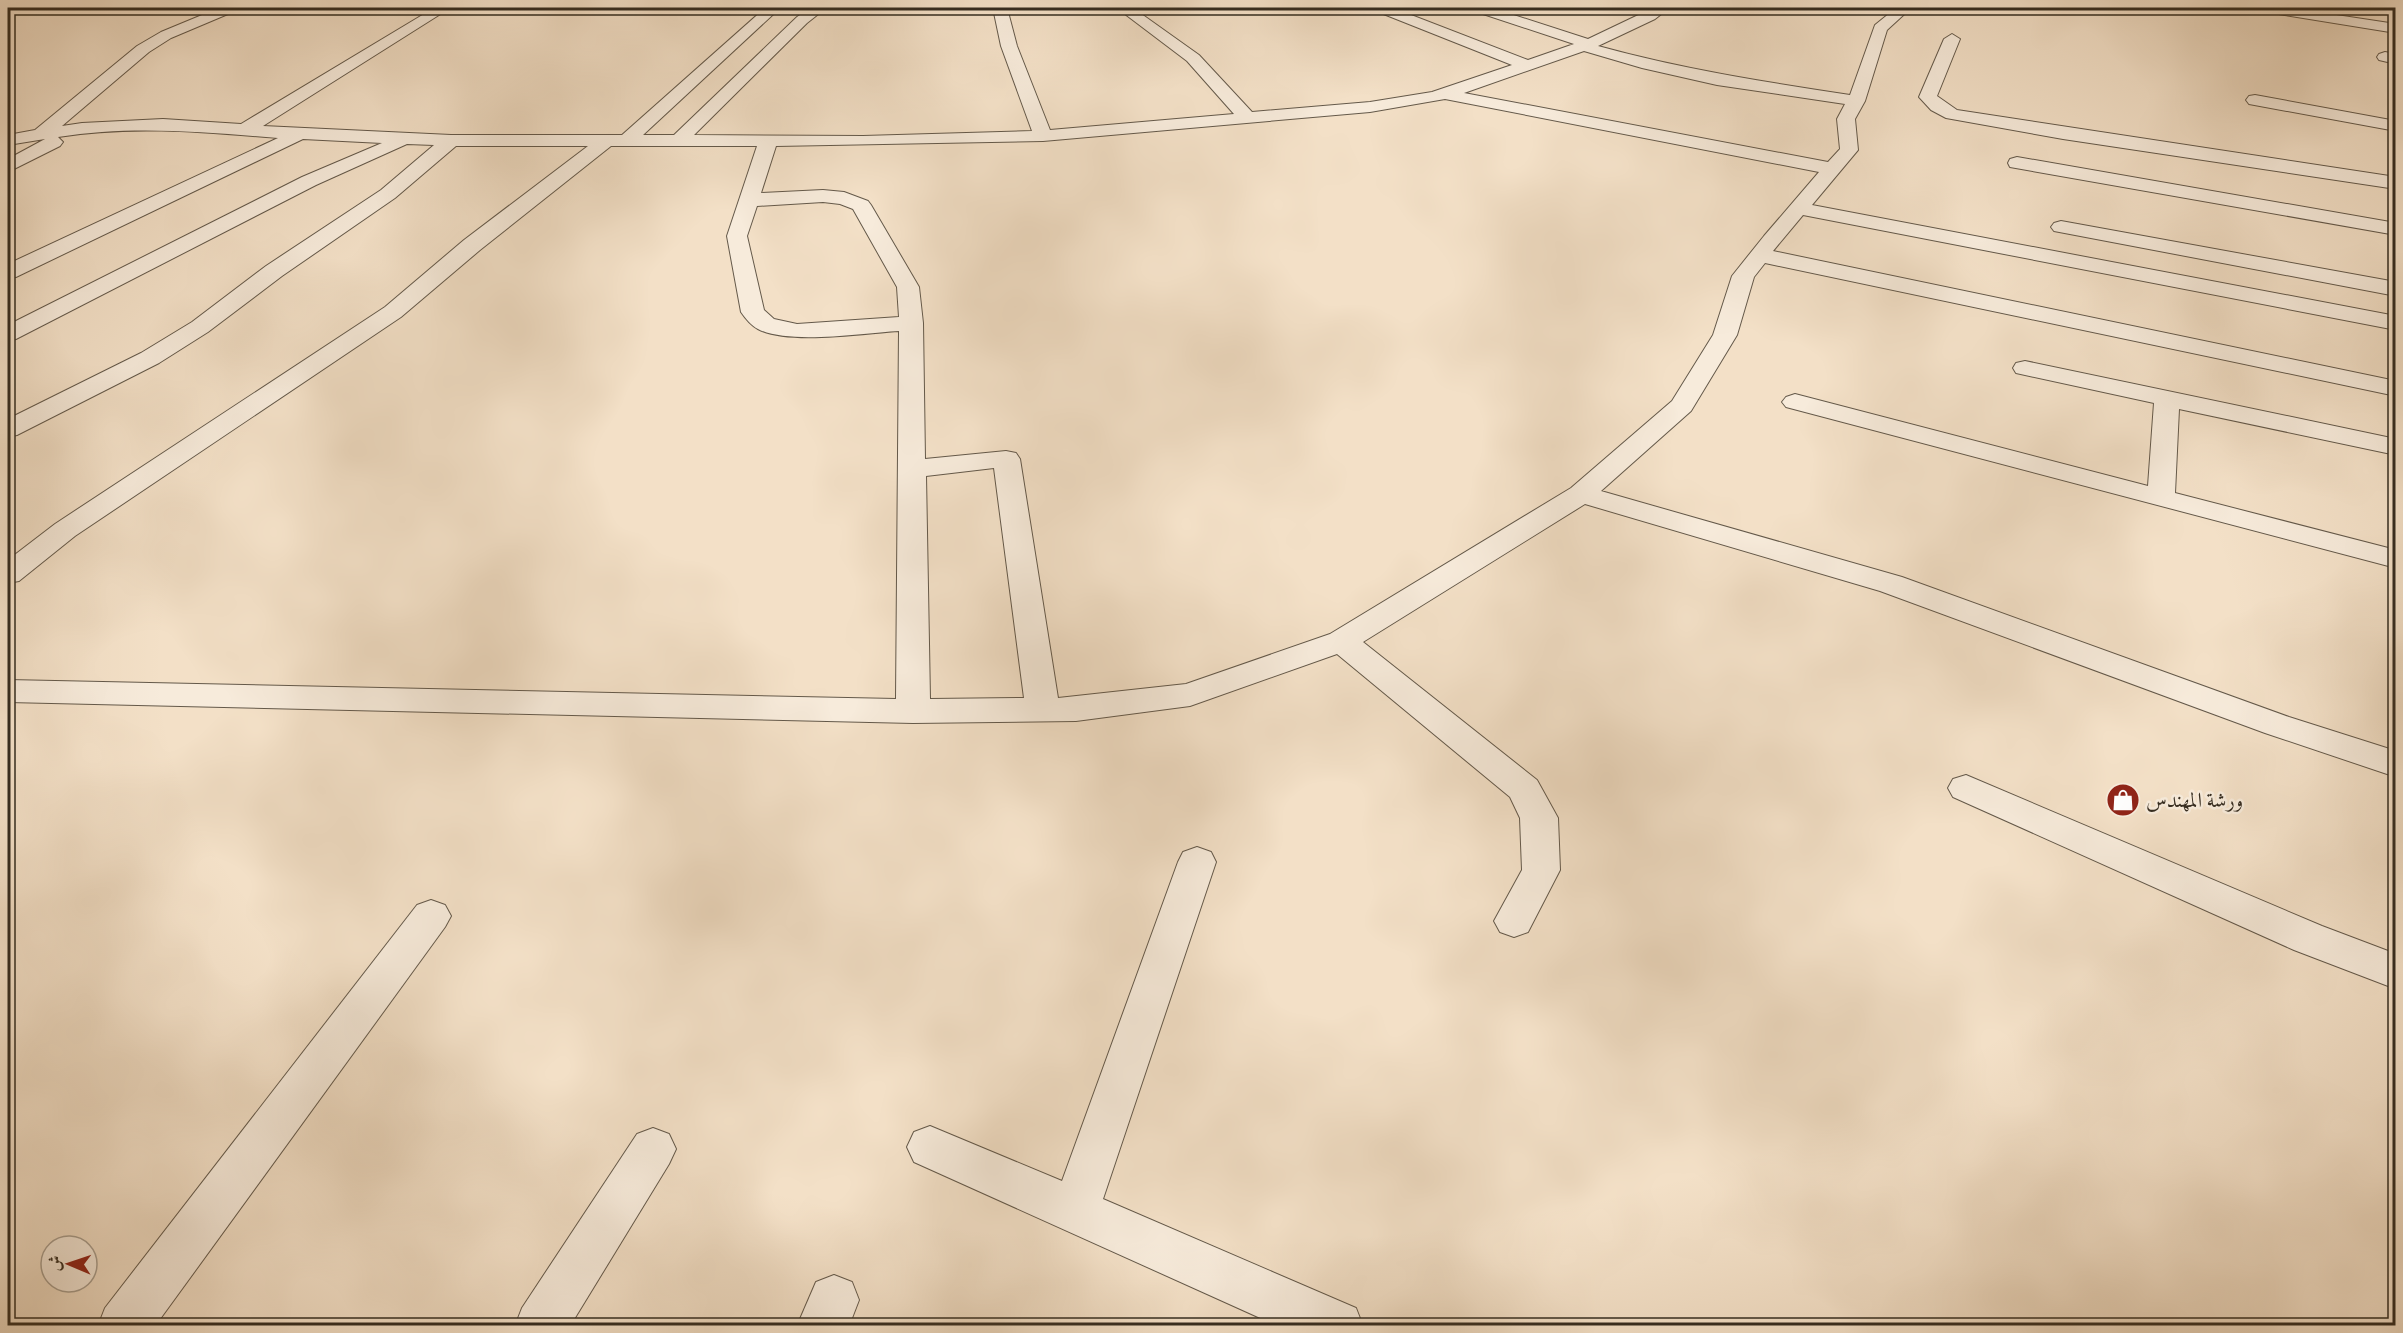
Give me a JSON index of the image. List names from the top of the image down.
{
  "places": {
    "shop": ["ورشة المهندس"]
  },
  "north": "left"
}
